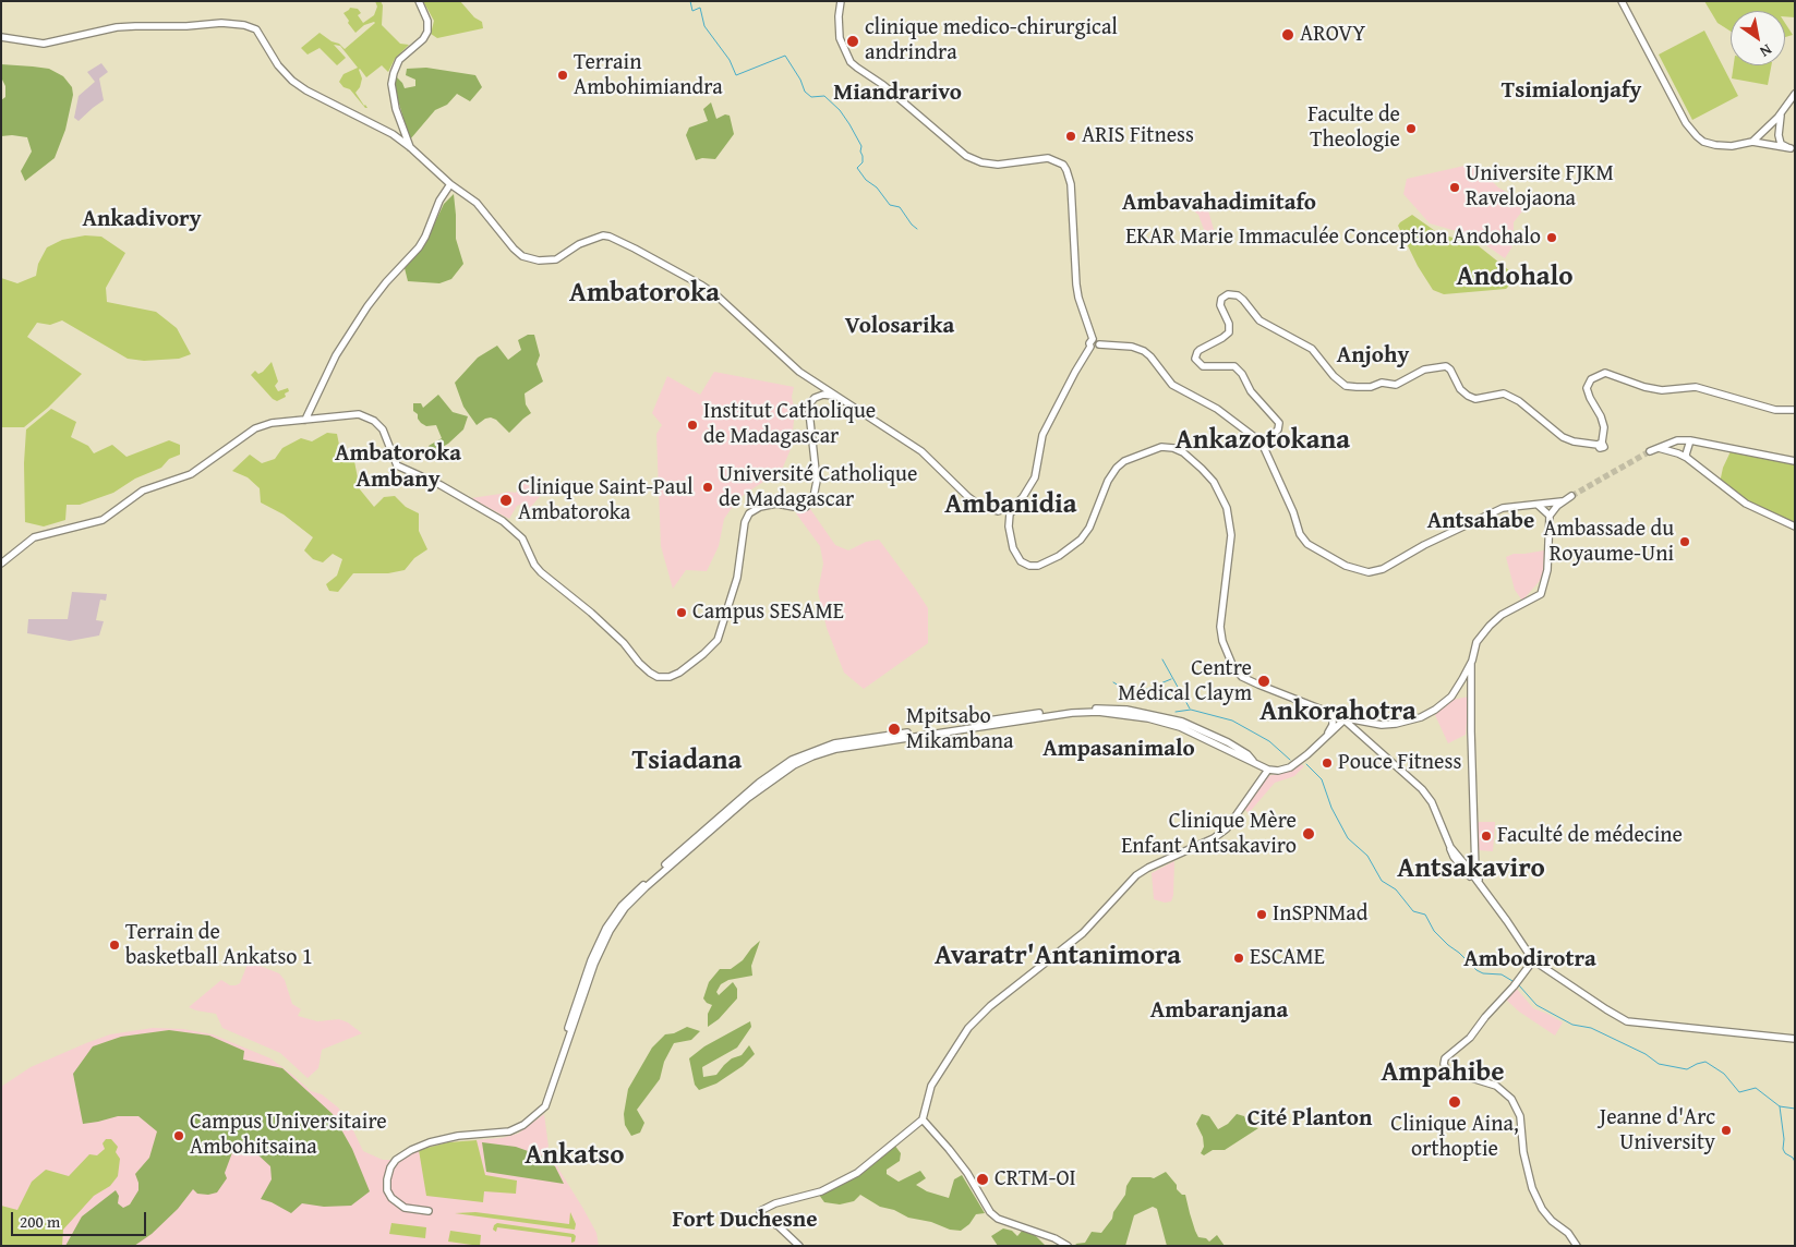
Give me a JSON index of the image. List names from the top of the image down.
{
  "districts": [
    "Tsimialonjafy",
    "Miandrarivo",
    "Ambavahadimitafo",
    "Ankadivory",
    "Andohalo",
    "Ambatoroka",
    "Volosarika",
    "Anjohy",
    "Ankazotokana",
    "Ambatoroka Ambany",
    "Ambanidia",
    "Antsahabe",
    "Ankorahotra",
    "Ampasanimalo",
    "Tsiadana",
    "Antsakaviro",
    "Avaratr'Antanimora",
    "Ambodirotra",
    "Ambaranjana",
    "Ampahibe",
    "Cité Planton",
    "Ankatso",
    "Fort Duchesne"
  ],
  "places": [
    "AROVY",
    "clinique medico-chirurgical andrindra",
    "Terrain Ambohimiandra",
    "Faculte de Theologie",
    "ARIS Fitness",
    "Universite FJKM Ravelojaona",
    "EKAR Marie Immaculée Conception Andohalo",
    "Institut Catholique de Madagascar",
    "Université Catholique de Madagascar",
    "Clinique Saint-Paul Ambatoroka",
    "Ambassade du Royaume-Uni",
    "Campus SESAME",
    "Centre Médical Claym",
    "Mpitsabo Mikambana",
    "Pouce Fitness",
    "Clinique Mère Enfant Antsakaviro",
    "Faculté de médecine",
    "InSPNMad",
    "Terrain de basketball Ankatso 1",
    "ESCAME",
    "Clinique Aina, orthoptie",
    "Jeanne d'Arc University",
    "Campus Universitaire Ambohitsaina",
    "CRTM-OI"
  ],
  "scale_bar": "200 m",
  "north": "bottom right"
}
